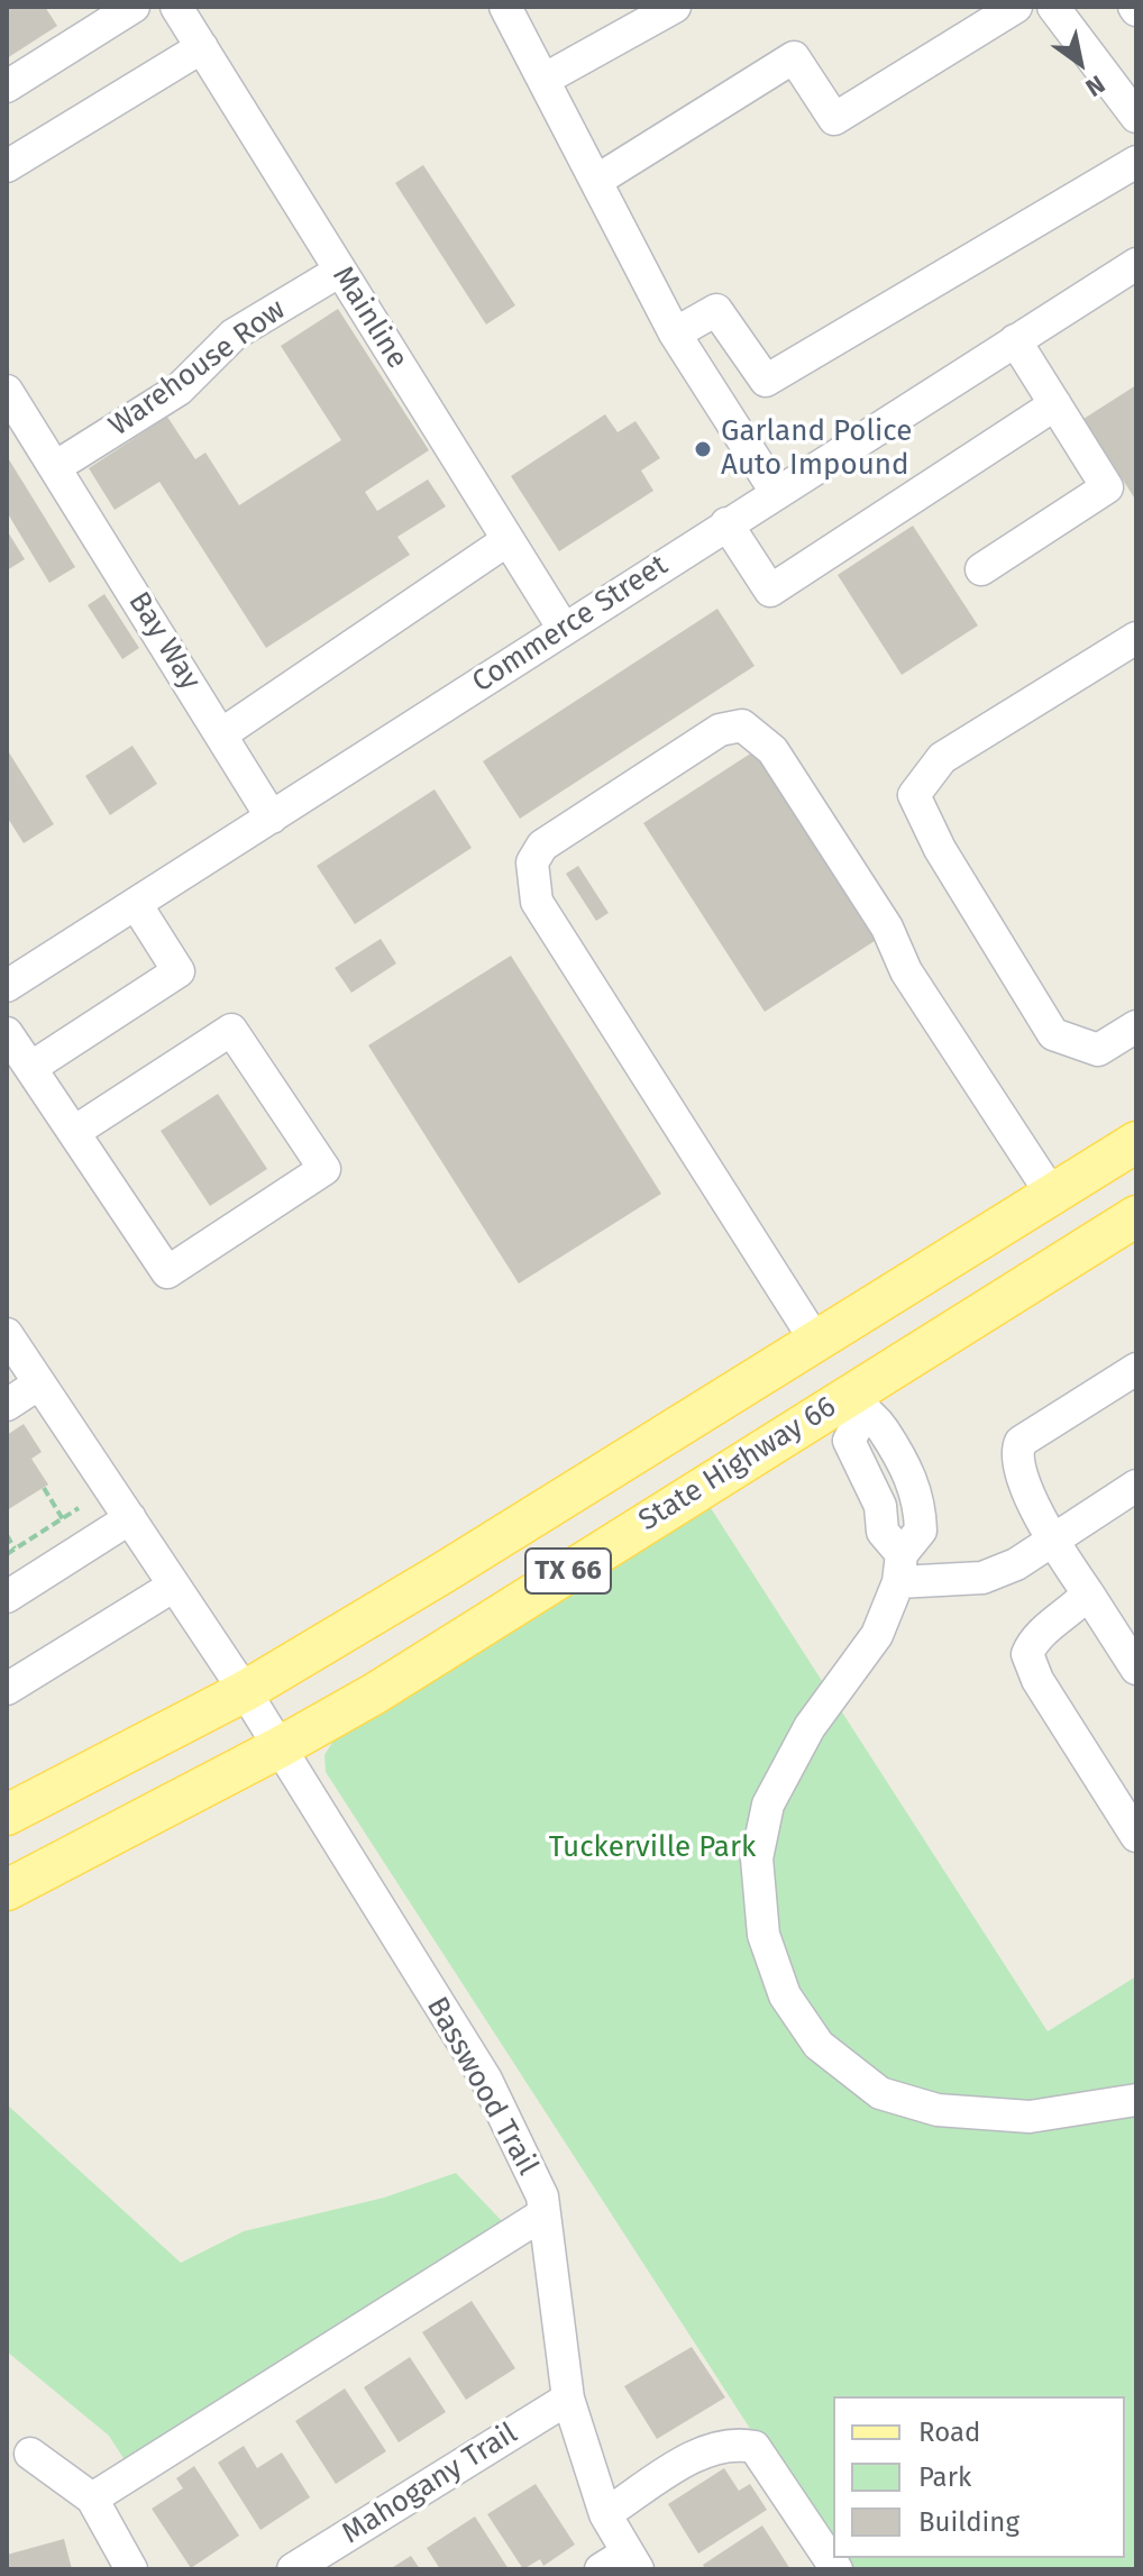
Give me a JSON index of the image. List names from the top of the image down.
{
  "streets": {
    "main road": ["State Highway 66", "TX 66"],
    "street": [
      "Mainline",
      "Warehouse Row",
      "Commerce Street",
      "Bay Way",
      "Basswood Trail",
      "Mahogany Trail"
    ]
  },
  "crossings": [
    ["Mainline", "Warehouse Row"],
    ["Mainline", "Commerce Street"],
    ["Warehouse Row", "Bay Way"],
    ["Commerce Street", "Bay Way"],
    ["State Highway 66", "Basswood Trail"],
    ["TX 66", "Basswood Trail"],
    ["Basswood Trail", "Mahogany Trail"]
  ],
  "parks": ["Tuckerville Park"],
  "places": ["Garland Police Auto Impound"],
  "legend": ["Road", "Park", "Building"],
  "north": "bottom right"
}
